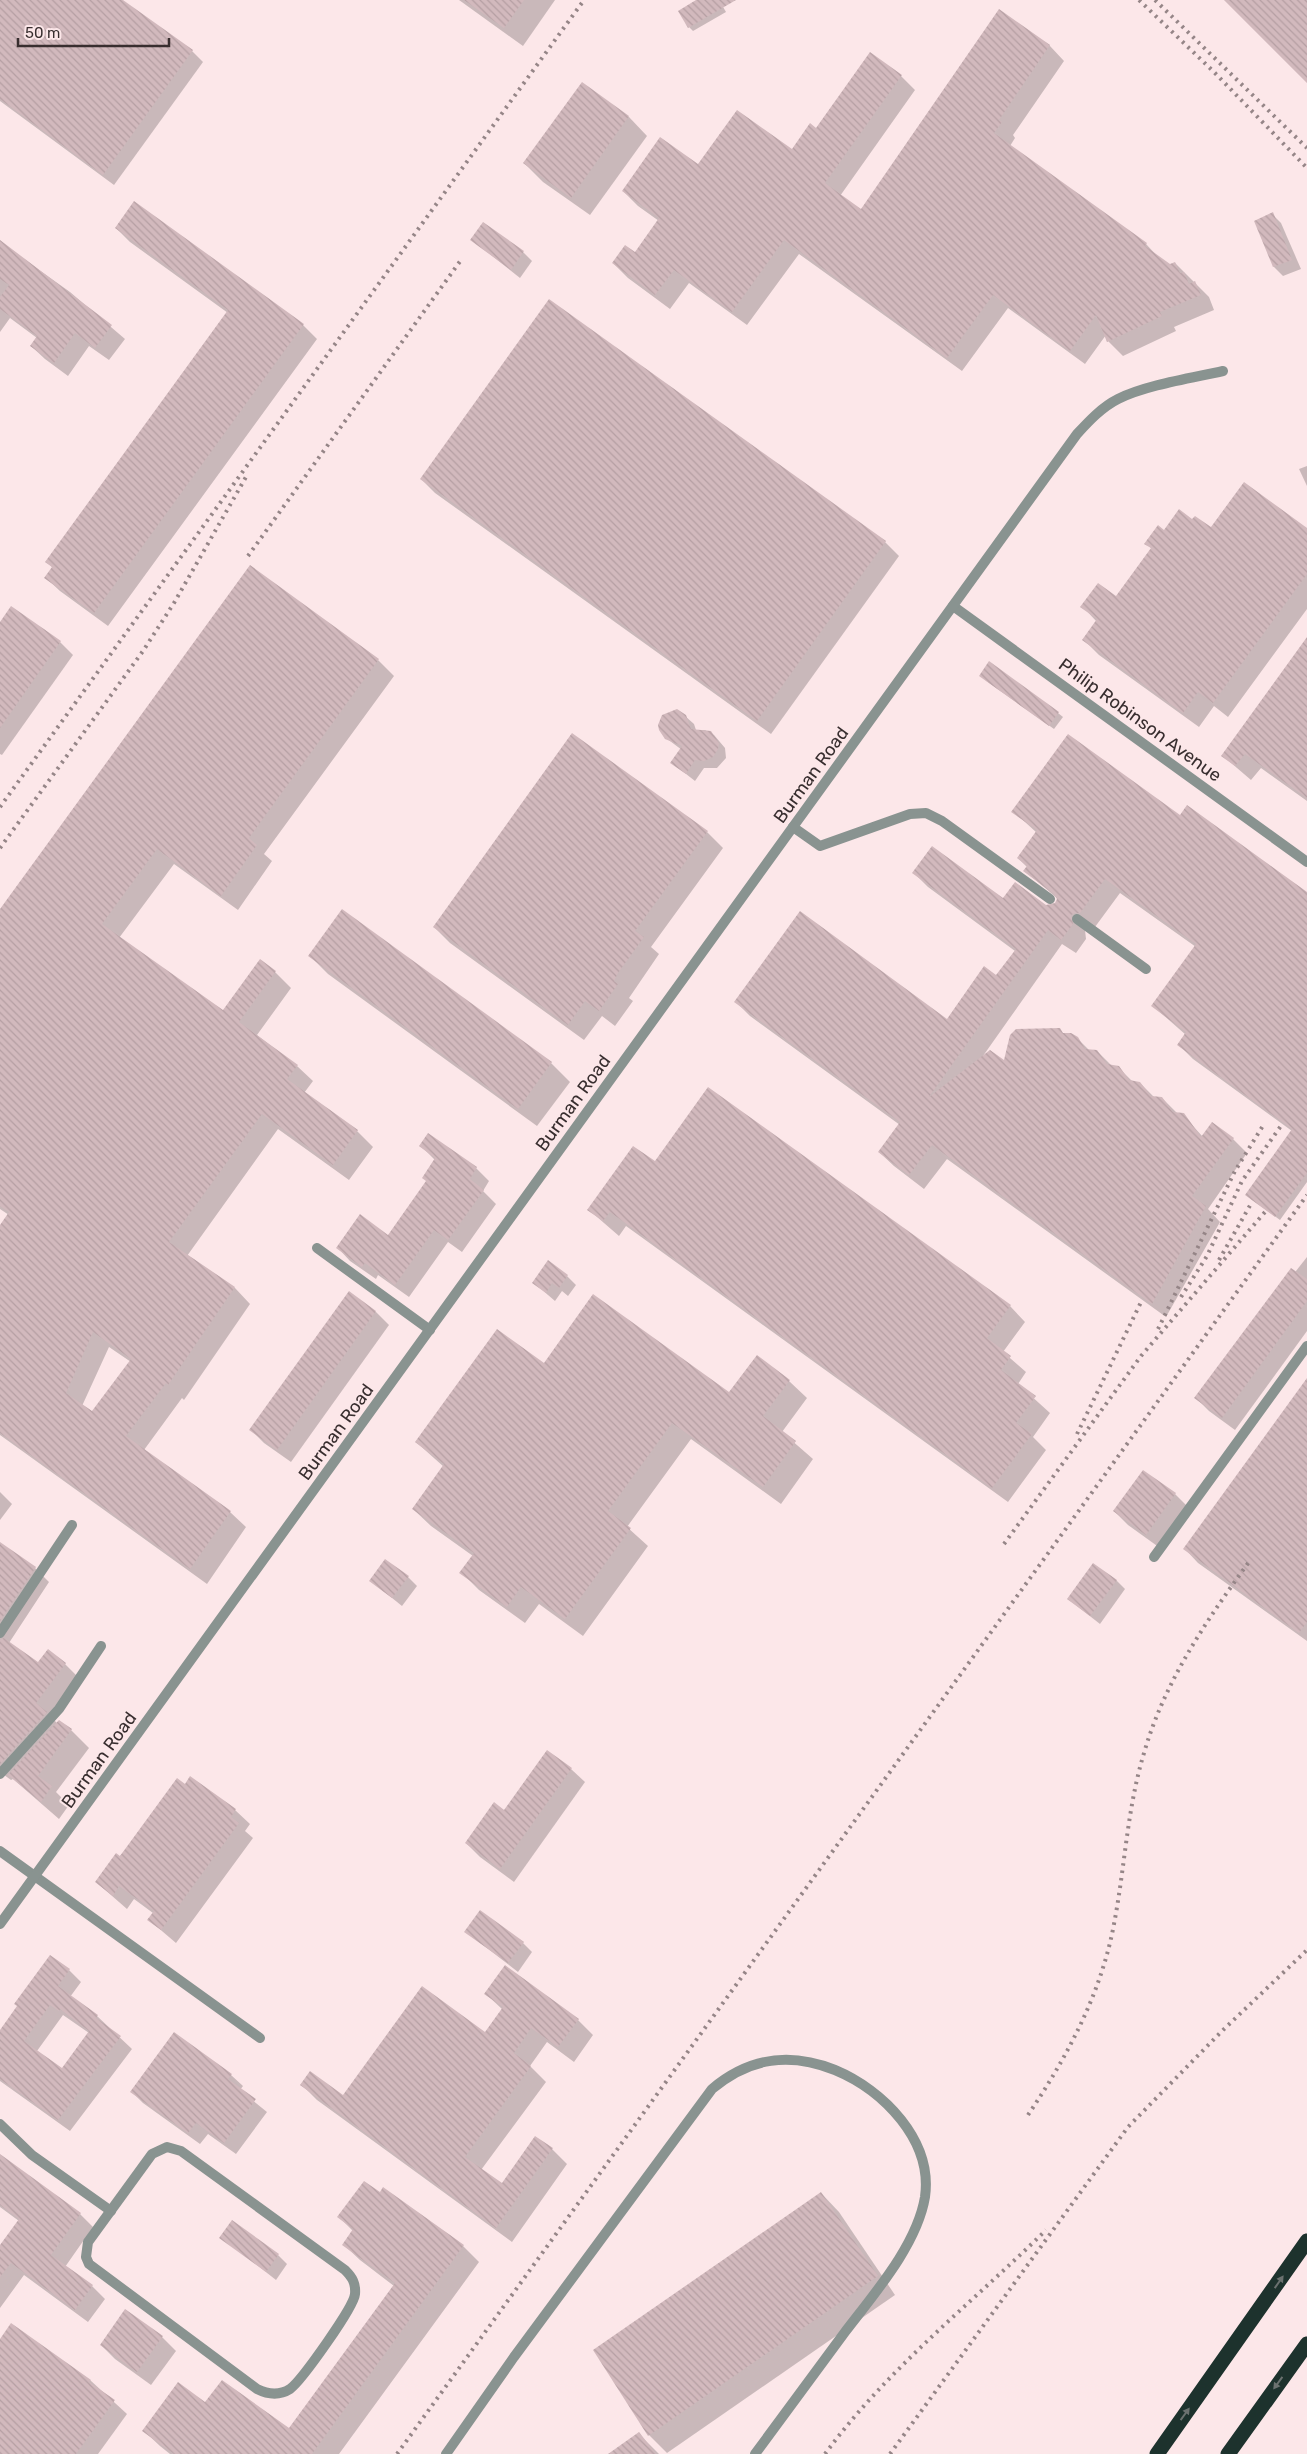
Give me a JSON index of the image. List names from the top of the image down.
{
  "streets": {
    "street": ["Philip Robinson Avenue", "Burman Road"]
  },
  "crossings": [
    ["Philip Robinson Avenue", "Burman Road"]
  ],
  "scale_bar": "50 m"
}
